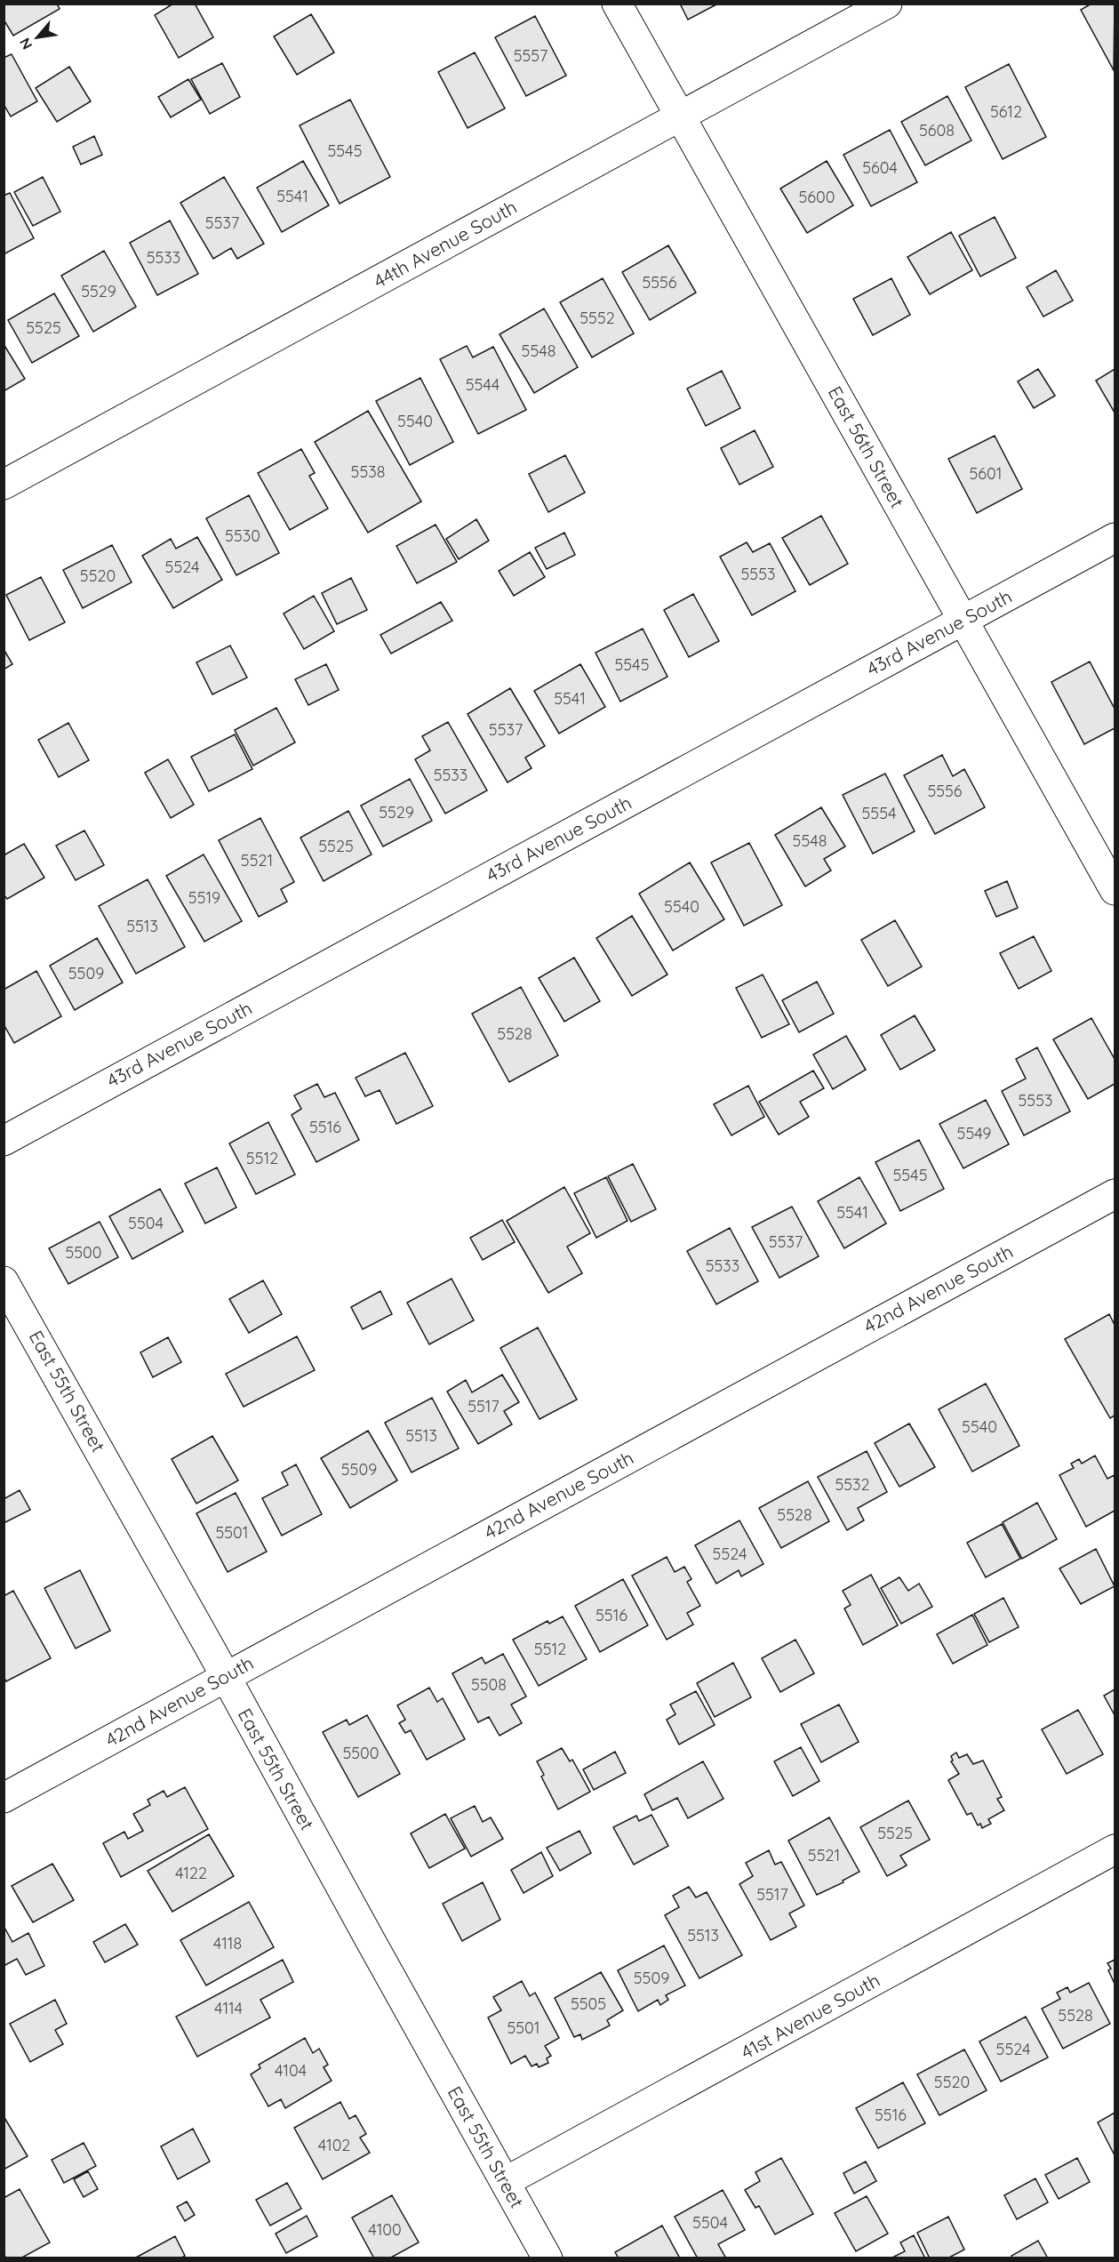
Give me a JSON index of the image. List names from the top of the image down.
{
  "streets": {
    "street": [
      "44th Avenue South",
      "East 56th Street",
      "43rd Avenue South",
      "42nd Avenue South",
      "East 55th Street",
      "41st Avenue South"
    ]
  },
  "crossings": [
    ["44th Avenue South", "East 56th Street"],
    ["East 56th Street", "43rd Avenue South"],
    ["42nd Avenue South", "East 55th Street"],
    ["East 55th Street", "41st Avenue South"]
  ],
  "house_numbers": [
    "5557",
    "5612",
    "5608",
    "5545",
    "5604",
    "5541",
    "5600",
    "5537",
    "5533",
    "5556",
    "5529",
    "5552",
    "5525",
    "5548",
    "5544",
    "5540",
    "5538",
    "5601",
    "5530",
    "5524",
    "5553",
    "5520",
    "5545",
    "5541",
    "5537",
    "5533",
    "5556",
    "5529",
    "5554",
    "5548",
    "5525",
    "5521",
    "5519",
    "5540",
    "5513",
    "5509",
    "5528",
    "5553",
    "5516",
    "5549",
    "5512",
    "5545",
    "5541",
    "5504",
    "5537",
    "5500",
    "5533",
    "5517",
    "5540",
    "5513",
    "5509",
    "5532",
    "5528",
    "5501",
    "5524",
    "5516",
    "5512",
    "5508",
    "5500",
    "5525",
    "5521",
    "4122",
    "5517",
    "5513",
    "4118",
    "5509",
    "5505",
    "4114",
    "5528",
    "5501",
    "5524",
    "4104",
    "5520",
    "5516",
    "4102",
    "5504",
    "4100"
  ],
  "north": "bottom left"
}
